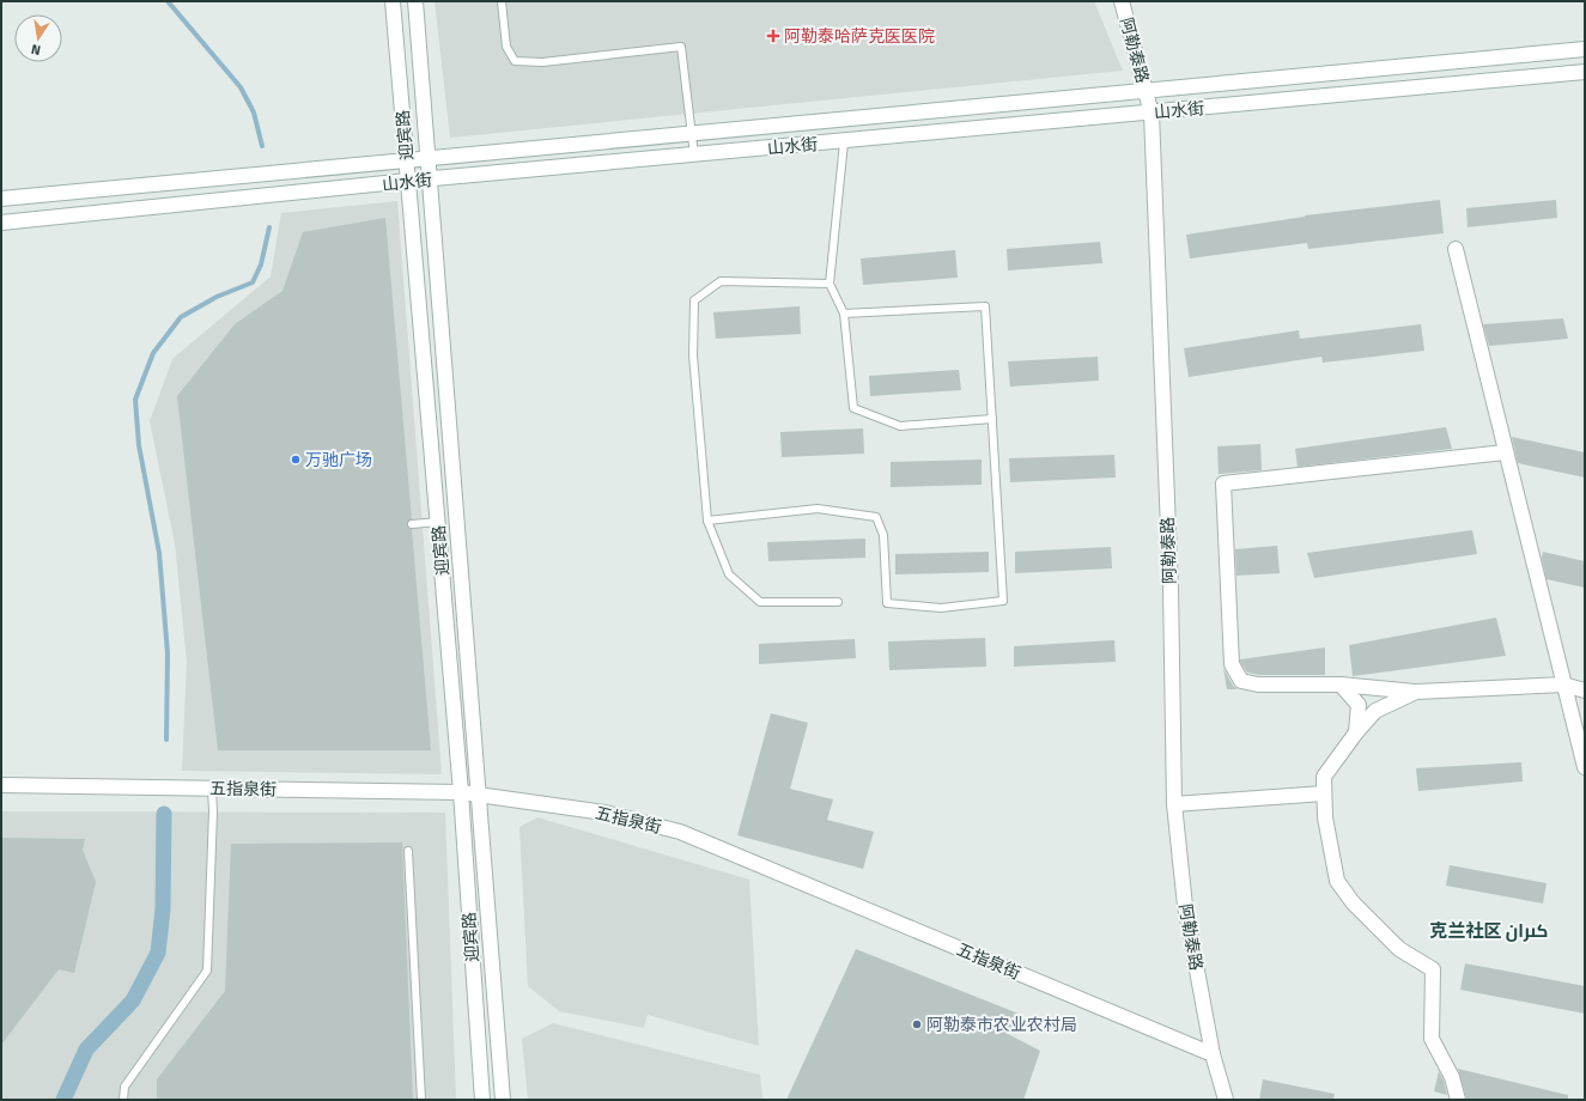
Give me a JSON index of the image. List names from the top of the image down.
{
  "streets": {
    "main road": [
      "阿勒泰路",
      "山水街",
      "迎宾路",
      "五指泉街"
    ]
  },
  "crossings": [
    ["阿勒泰路", "山水街"],
    ["阿勒泰路", "五指泉街"],
    ["山水街", "迎宾路"],
    ["迎宾路", "五指泉街"]
  ],
  "districts": ["克兰社区 كىران"],
  "places": {
    "health": ["阿勒泰哈萨克医医院"],
    "other": ["万驰广场", "阿勒泰市农业农村局"]
  },
  "north": "bottom"
}
